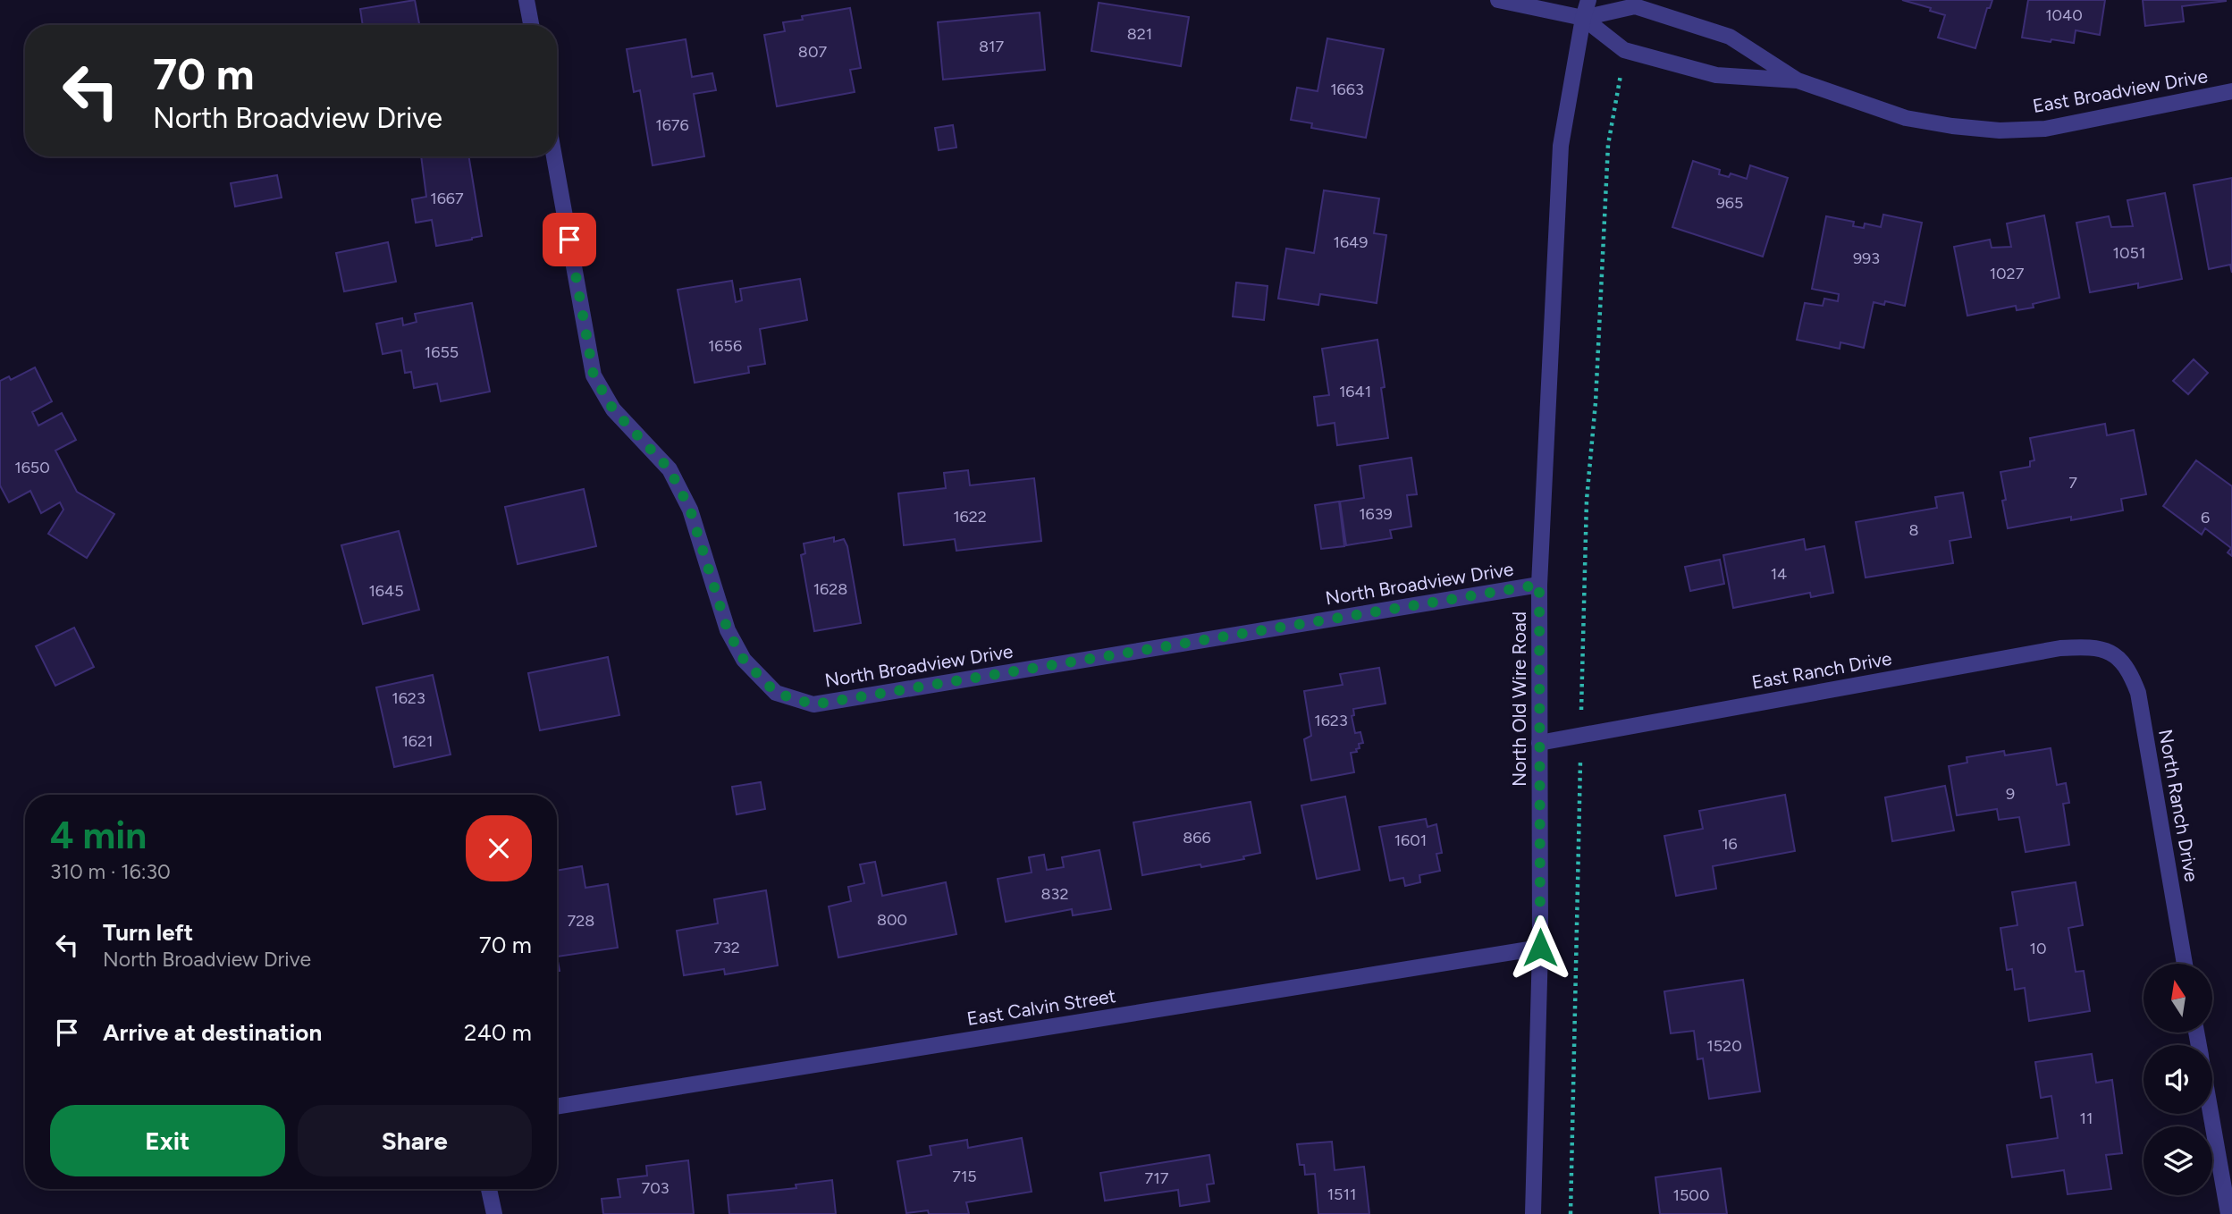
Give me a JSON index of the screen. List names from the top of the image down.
{
  "streets": {
    "street": [
      "East Broadview Drive",
      "North Broadview Drive",
      "East Ranch Drive",
      "North Old Wire Road",
      "North Ranch Drive",
      "East Calvin Street"
    ]
  },
  "crossings": [
    ["East Broadview Drive", "North Old Wire Road"],
    ["North Broadview Drive", "North Old Wire Road"],
    ["East Ranch Drive", "North Old Wire Road"],
    ["East Ranch Drive", "North Ranch Drive"],
    ["North Old Wire Road", "East Calvin Street"]
  ],
  "house_numbers": [
    "1040",
    "821",
    "817",
    "807",
    "1663",
    "1676",
    "1667",
    "965",
    "1649",
    "1051",
    "993",
    "1027",
    "1656",
    "1655",
    "1641",
    "1650",
    "7",
    "1639",
    "1622",
    "6",
    "8",
    "14",
    "1628",
    "1645",
    "1623",
    "1623",
    "1621",
    "9",
    "866",
    "1601",
    "16",
    "832",
    "800",
    "728",
    "732",
    "10",
    "1520",
    "11",
    "715",
    "717",
    "703",
    "1511",
    "1500"
  ],
  "north": "top",
  "page": {
    "turn": ["70 m", "North Broadview Drive"],
    "heading": ["4 min", "310 m · 16:30"],
    "list": [
      {
        "name": "Turn left",
        "note": "North Broadview Drive",
        "value": "70 m"
      },
      {
        "name": "Arrive at destination",
        "value": "240 m"
      }
    ],
    "buttons": ["Exit", "Share"]
  }
}
